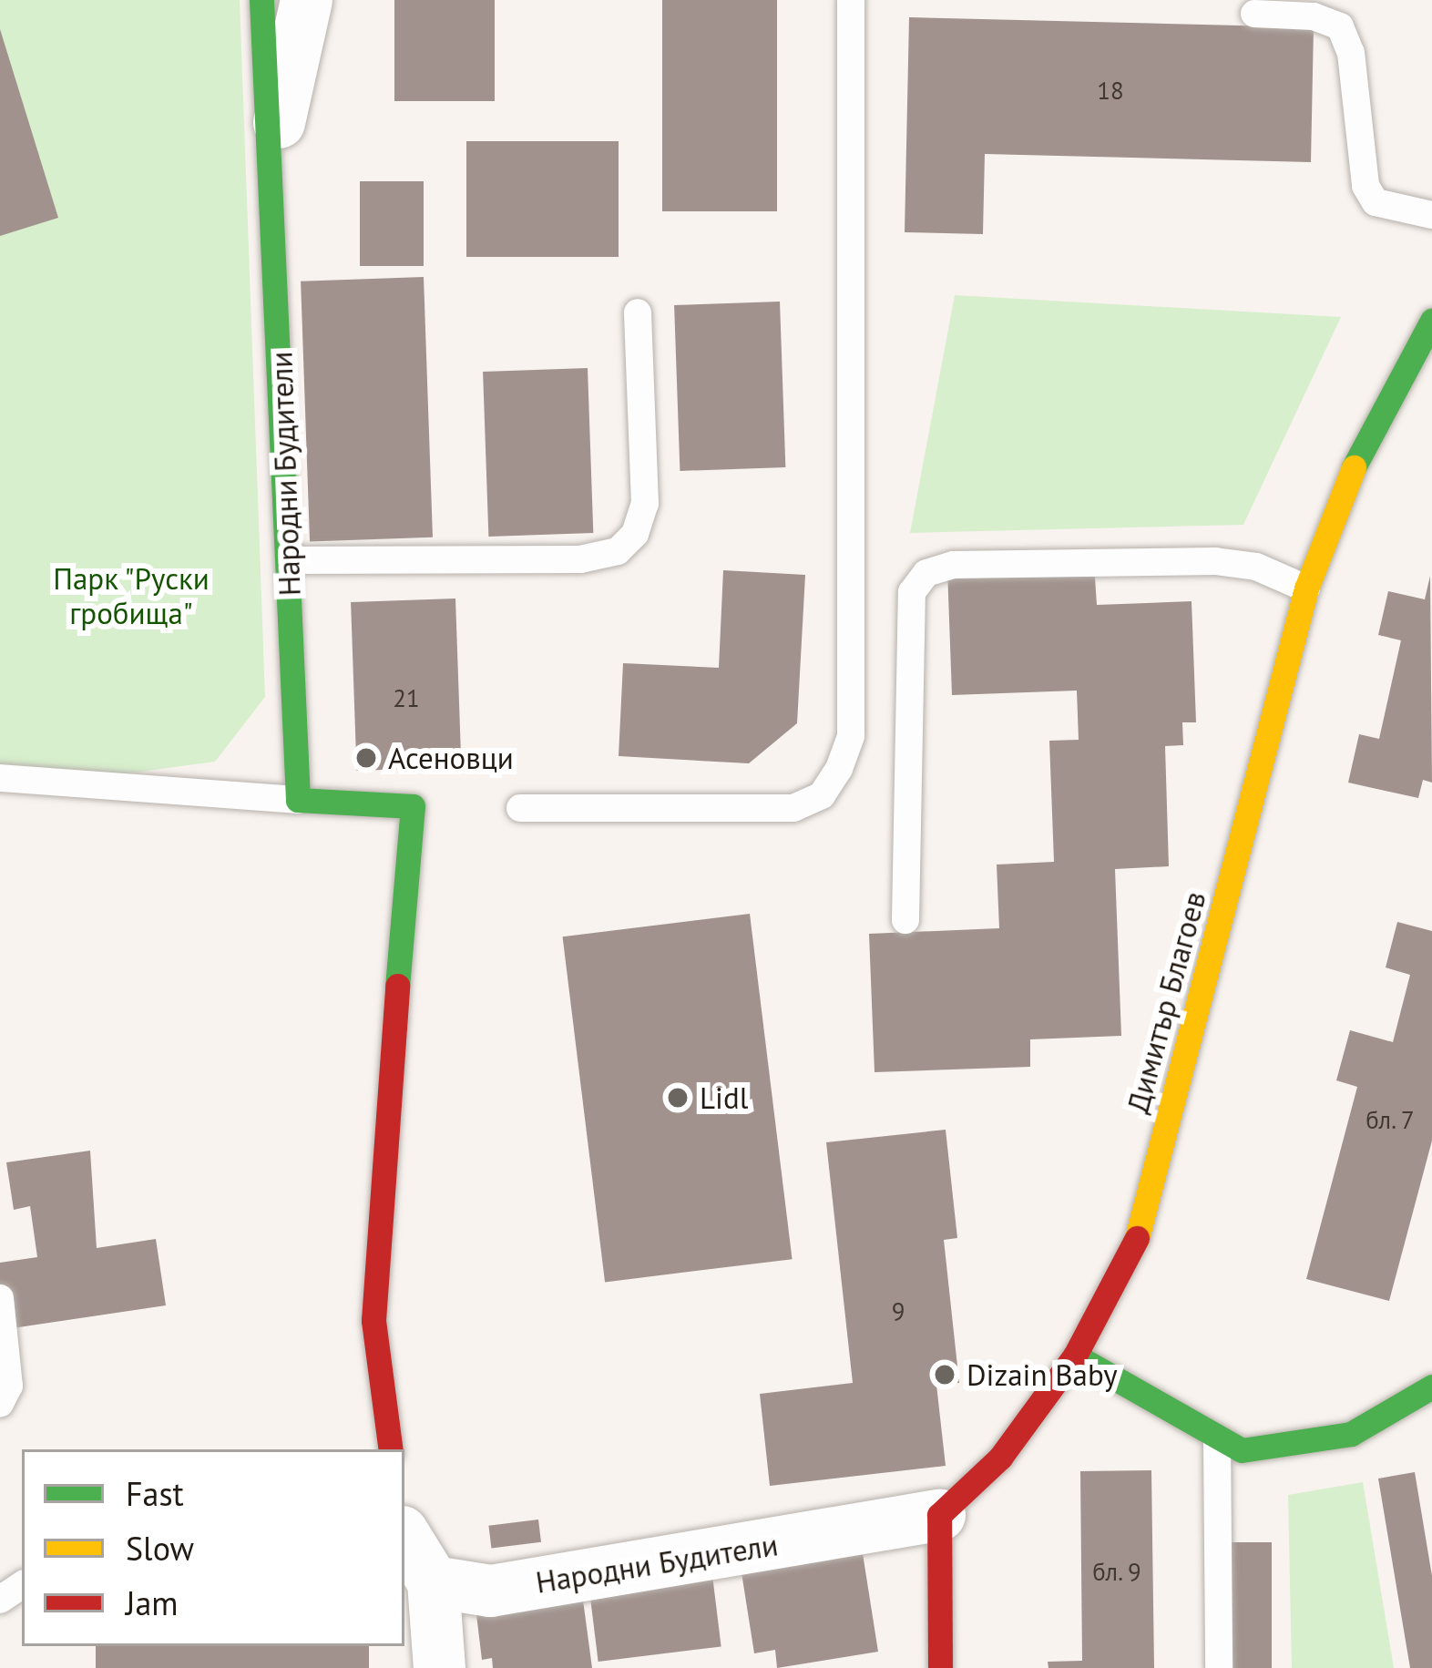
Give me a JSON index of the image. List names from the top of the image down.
{
  "streets": {
    "street": ["Народни Будители", "Димитър Благоев"]
  },
  "crossings": [
    ["Народни Будители", "Димитър Благоев"]
  ],
  "parks": ["Парк \"Руски гробища\""],
  "places": ["Асеновци", "Lidl", "Dizain Baby"],
  "house_numbers": [
    "18",
    "21",
    "бл. 7",
    "9",
    "бл. 9"
  ],
  "legend": ["Fast", "Slow", "Jam"]
}
